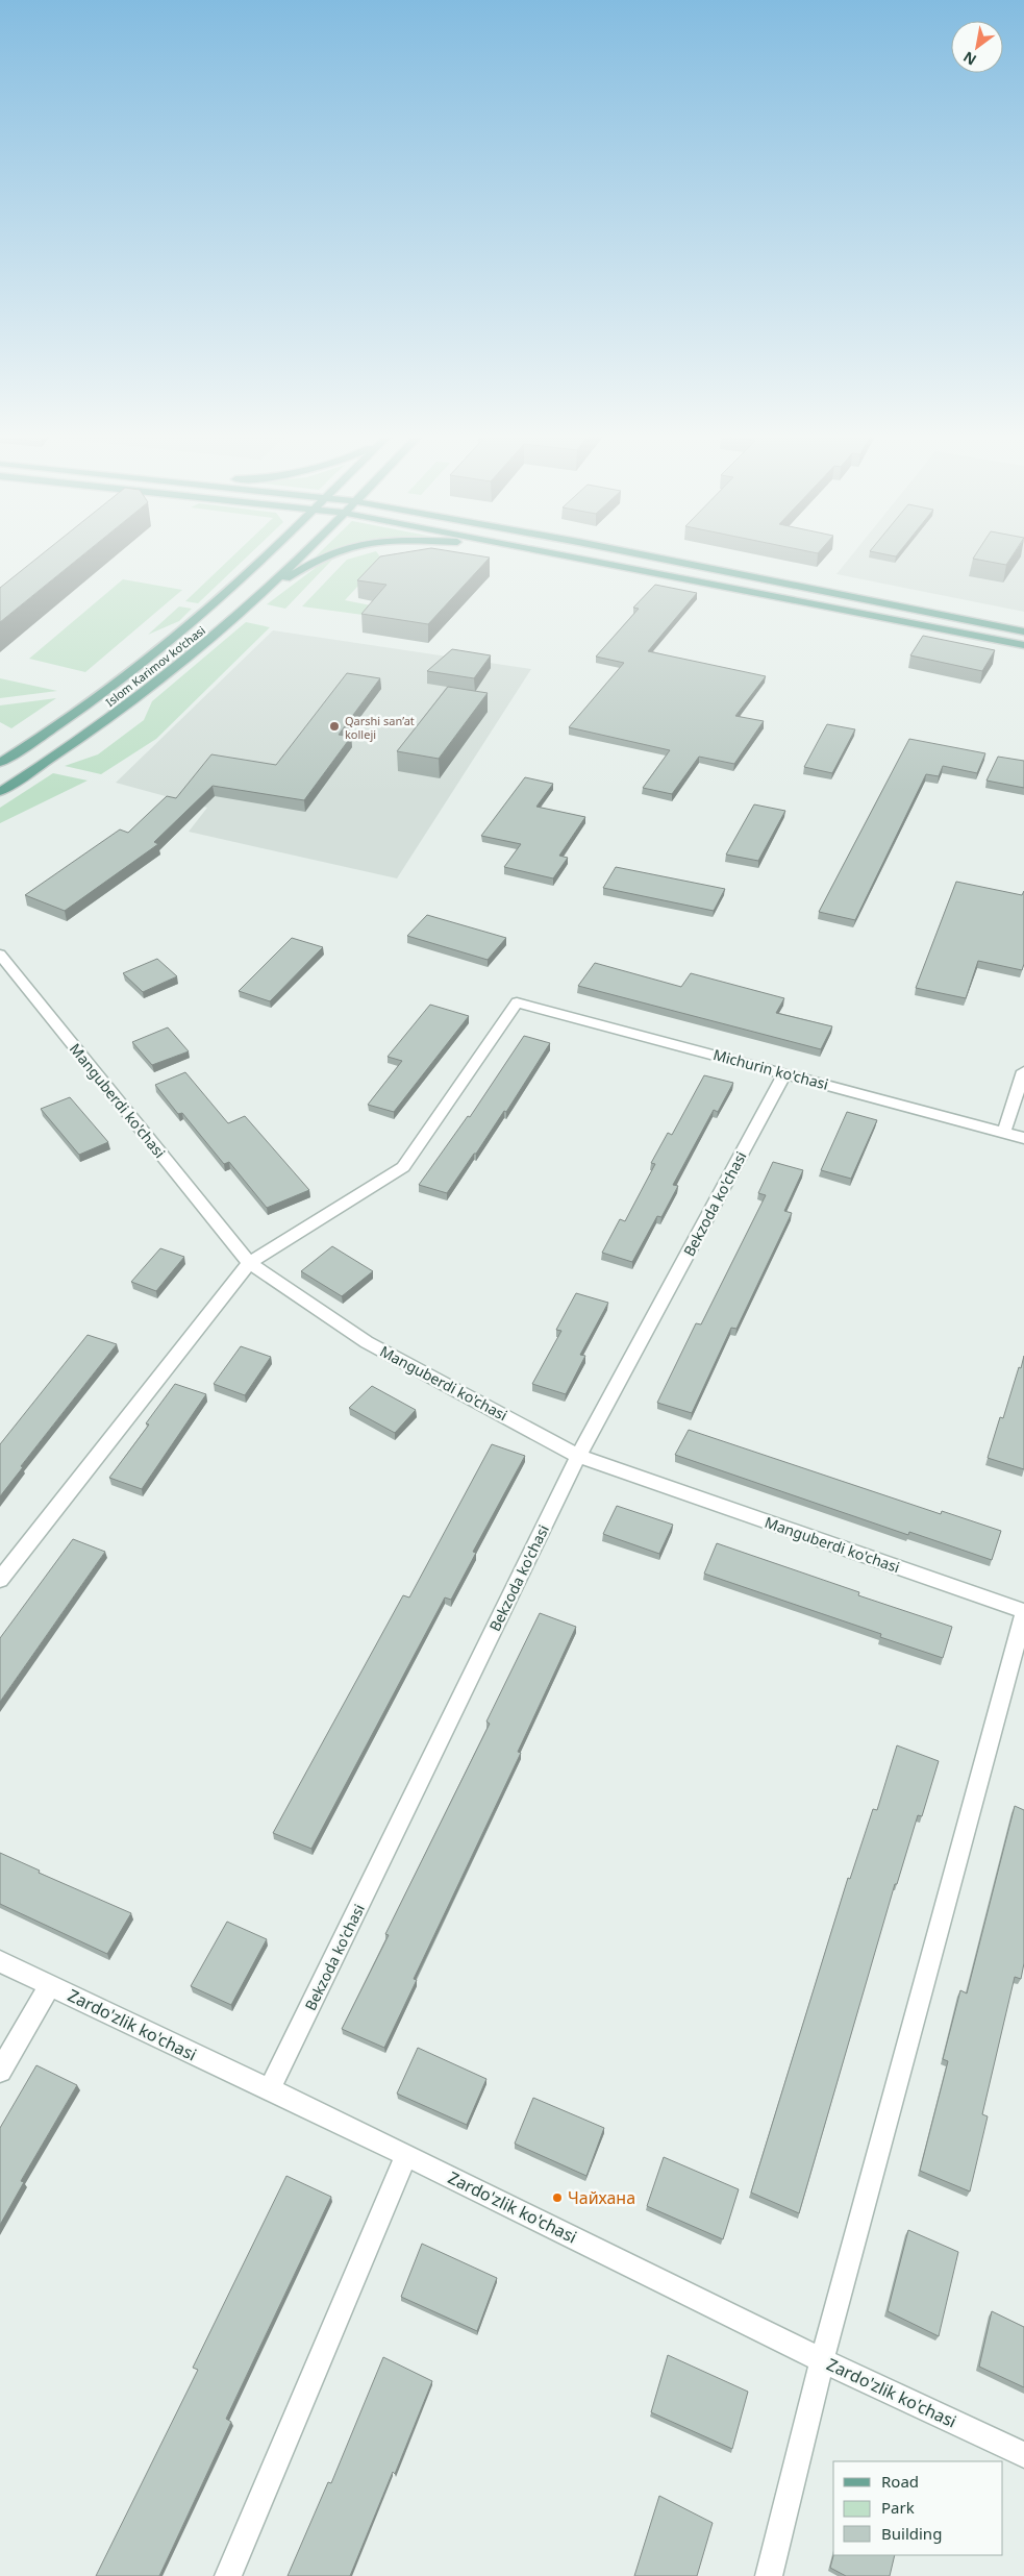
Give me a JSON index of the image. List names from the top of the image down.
{
  "streets": {
    "main road": ["Islom Karimov ko‘chasi"],
    "street": [
      "Michurin ko'chasi",
      "Manguberdi ko'chasi",
      "Bekzoda ko'chasi",
      "Zardo'zlik ko'chasi"
    ]
  },
  "crossings": [
    ["Michurin ko'chasi", "Manguberdi ko'chasi"],
    ["Michurin ko'chasi", "Bekzoda ko'chasi"],
    ["Manguberdi ko'chasi", "Bekzoda ko'chasi"],
    ["Bekzoda ko'chasi", "Zardo'zlik ko'chasi"]
  ],
  "places": ["Qarshi san’at kolleji", "Чайхана"],
  "legend": ["Road", "Park", "Building"],
  "north": "bottom left"
}
